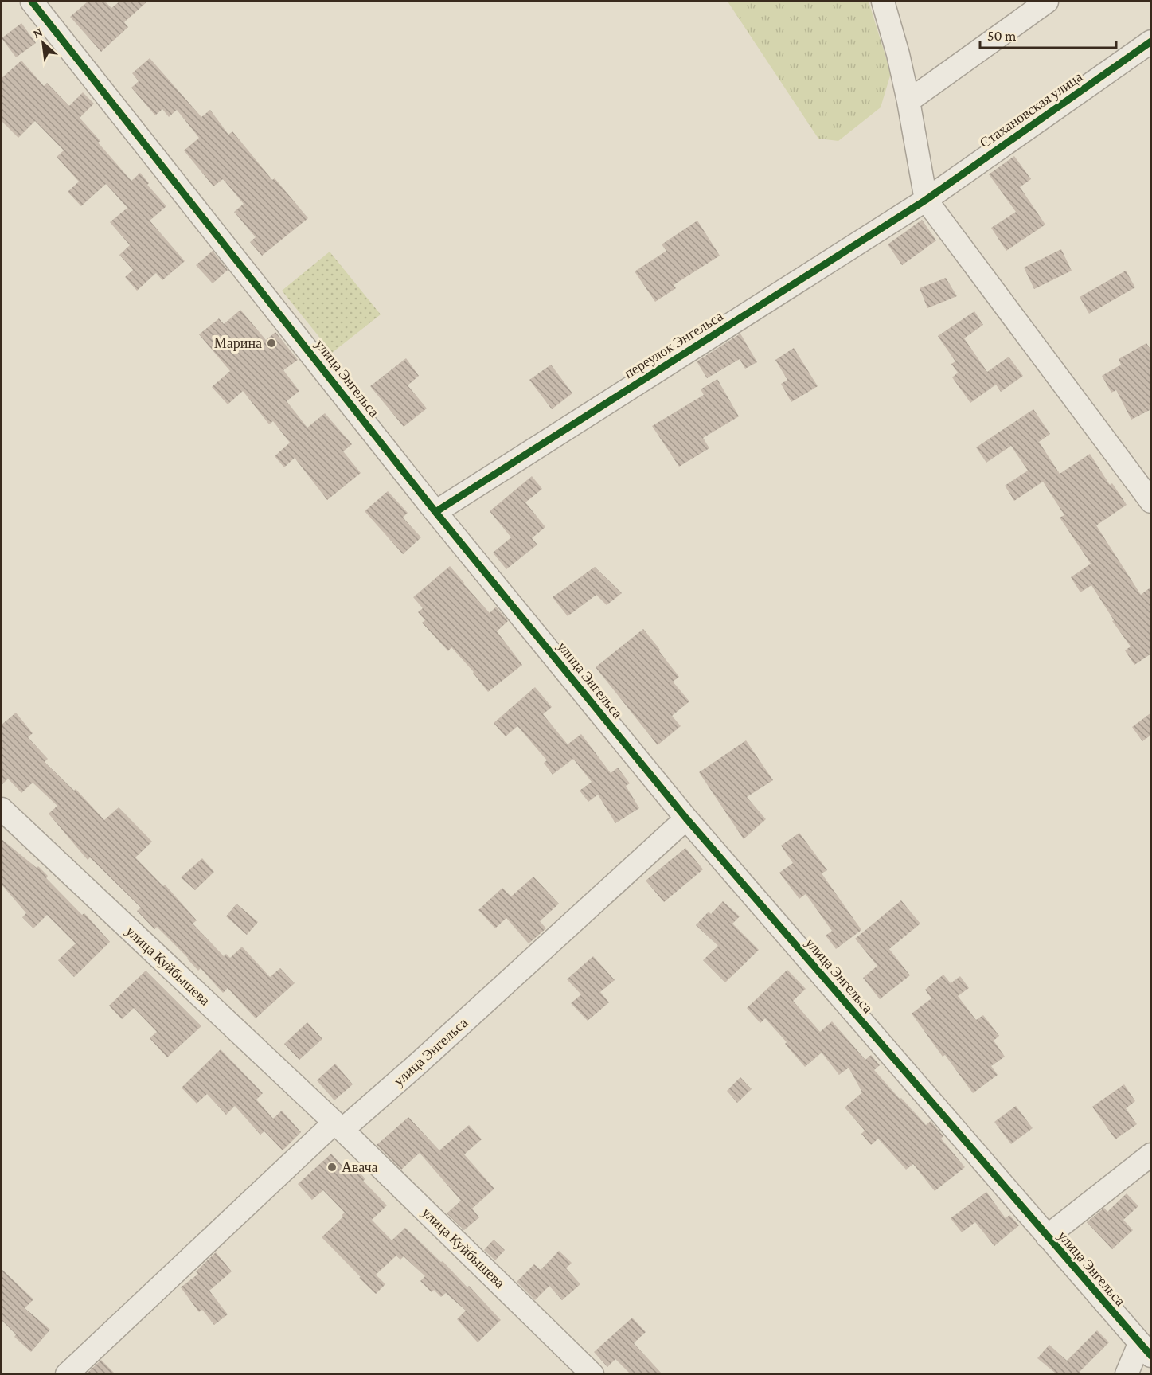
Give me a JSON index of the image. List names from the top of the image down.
{
  "streets": {
    "street": [
      "Стахановская улица",
      "переулок Энгельса",
      "улица Энгельса",
      "улица Куйбышева"
    ]
  },
  "crossings": [
    ["Стахановская улица", "переулок Энгельса"],
    ["переулок Энгельса", "улица Энгельса"],
    ["улица Энгельса", "улица Куйбышева"]
  ],
  "places": ["Марина", "Авача"],
  "scale_bar": "50 m",
  "north": "top left"
}
